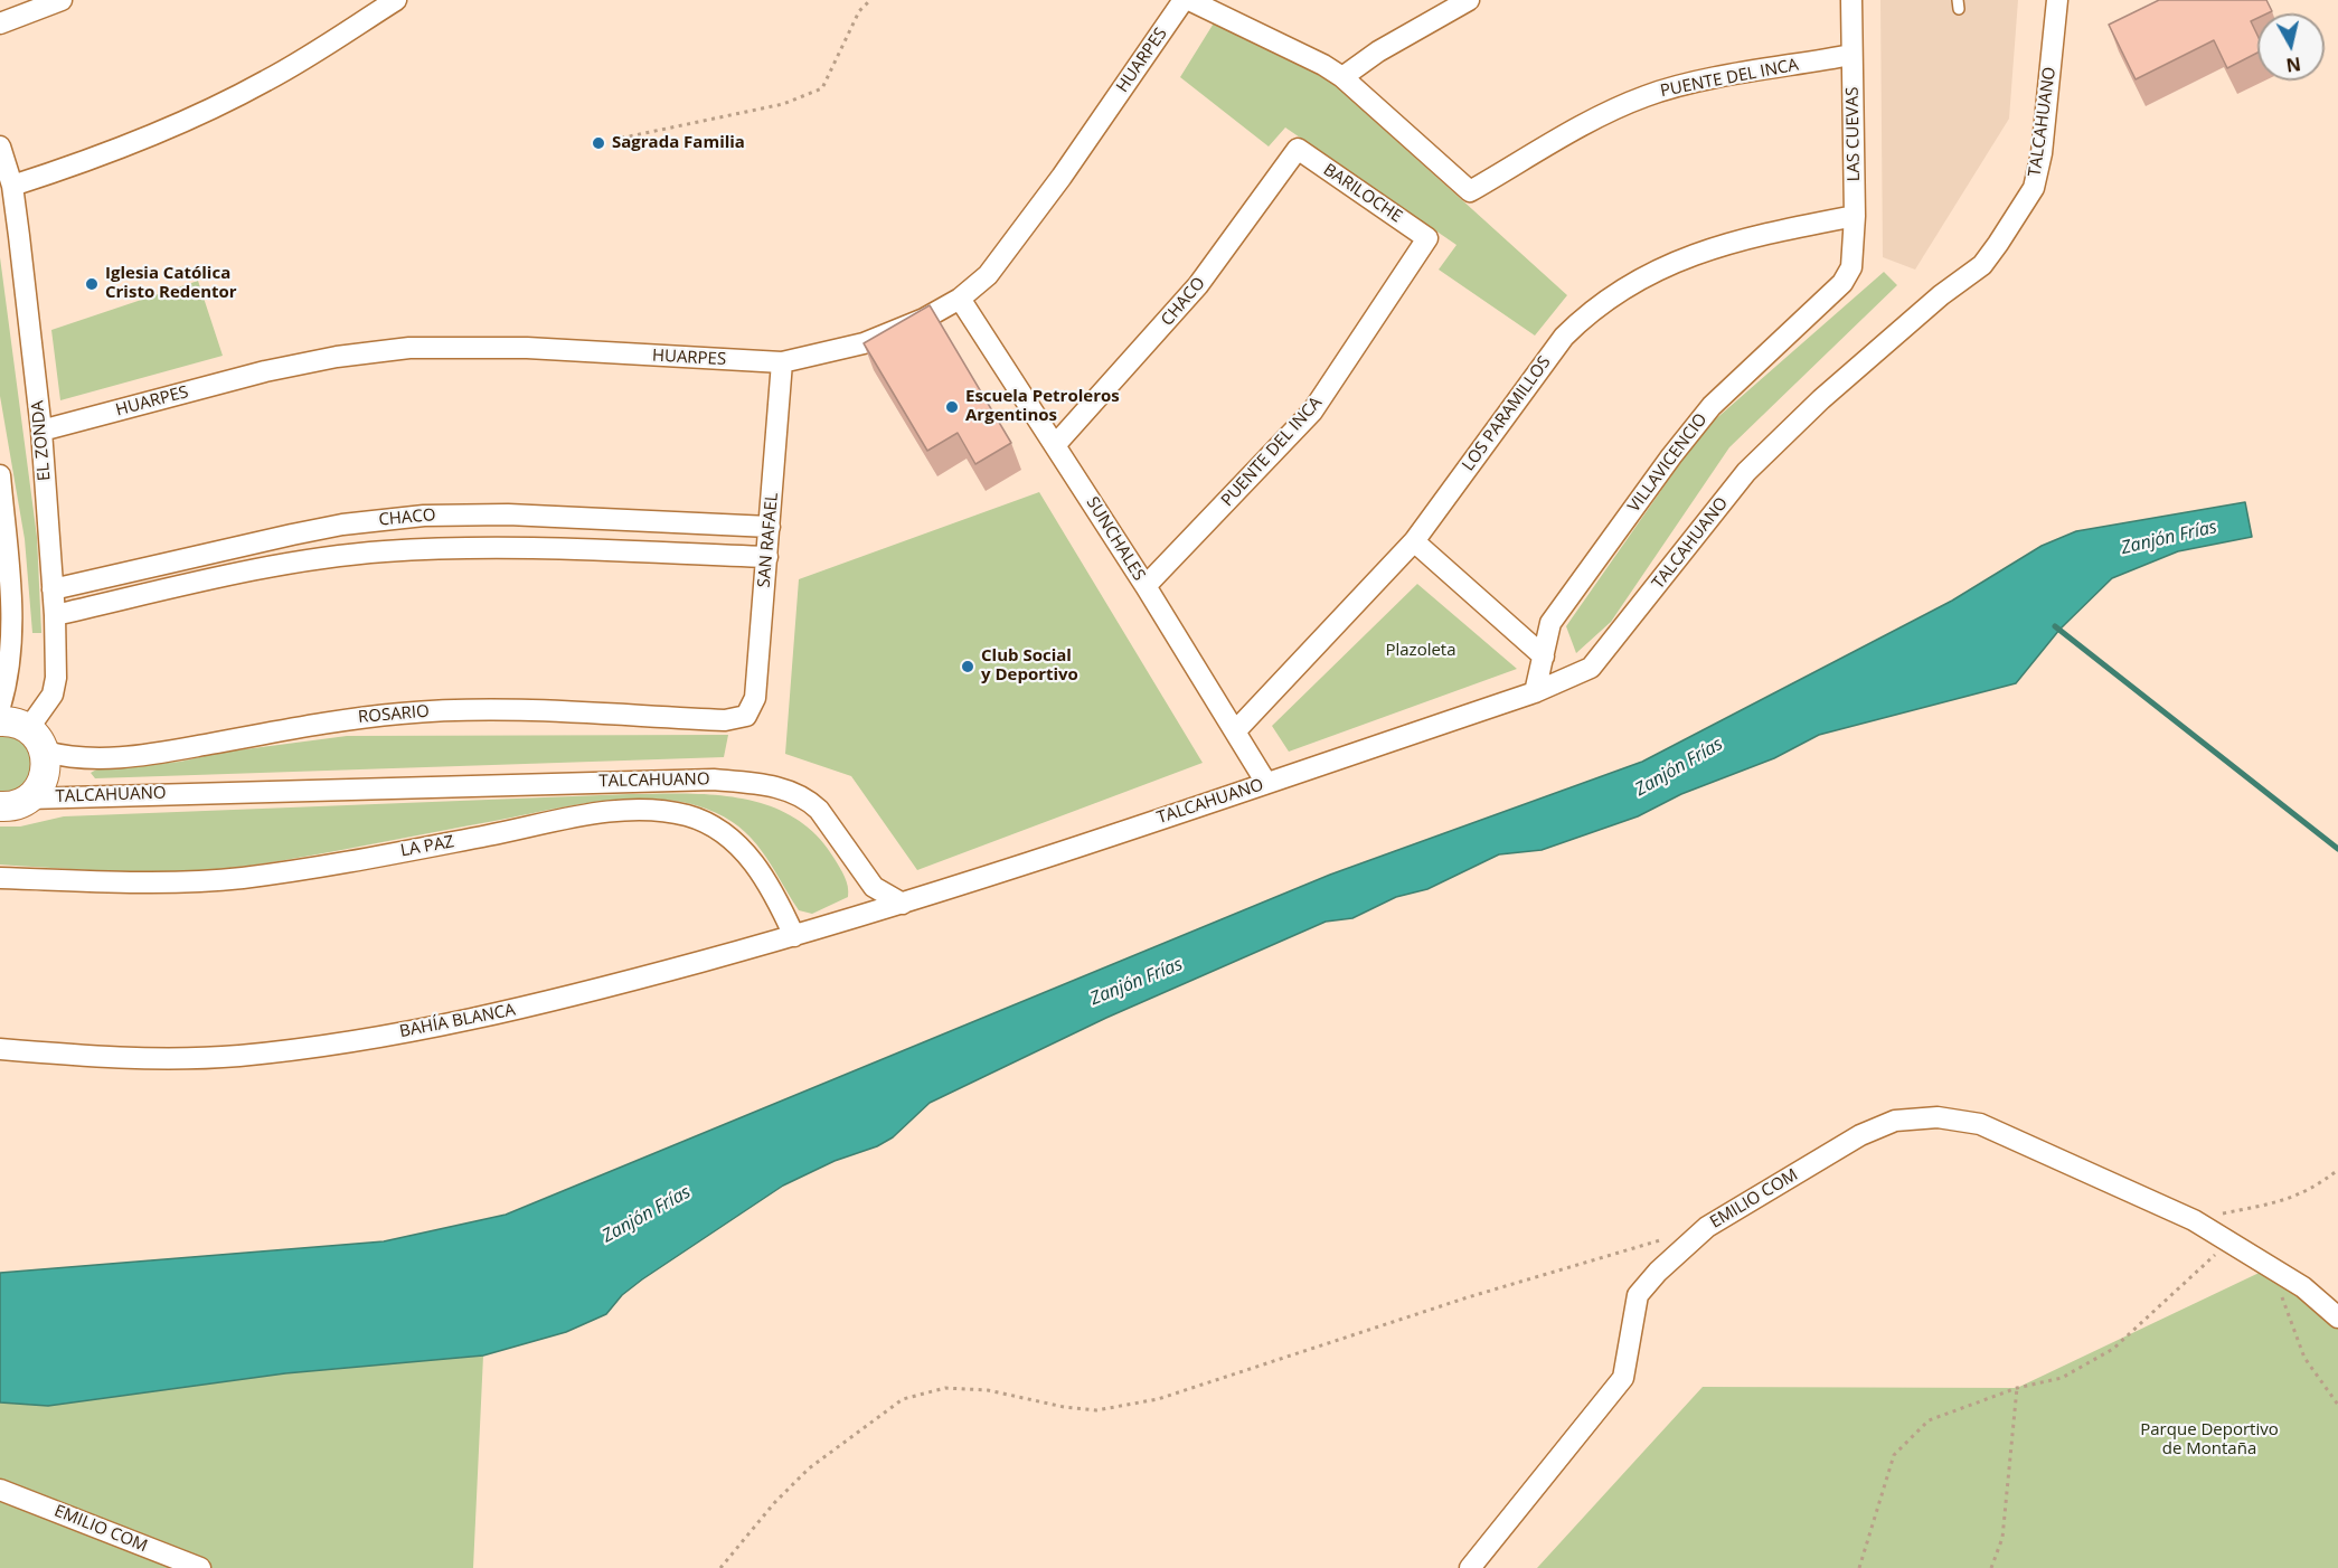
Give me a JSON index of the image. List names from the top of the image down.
{
  "streets": {
    "street": [
      "HUARPES",
      "PUENTE DEL INCA",
      "TALCAHUANO",
      "LAS CUEVAS",
      "BARILOCHE",
      "CHACO",
      "LOS PARAMILLOS",
      "EL ZONDA",
      "VILLAVICENCIO",
      "SUNCHALES",
      "SAN RAFAEL",
      "ROSARIO",
      "LA PAZ",
      "BAHÍA BLANCA",
      "EMILIO COM"
    ]
  },
  "crossings": [
    ["HUARPES", "EL ZONDA"],
    ["HUARPES", "SUNCHALES"],
    ["HUARPES", "SAN RAFAEL"],
    ["PUENTE DEL INCA", "LAS CUEVAS"],
    ["PUENTE DEL INCA", "BARILOCHE"],
    ["PUENTE DEL INCA", "SUNCHALES"],
    ["TALCAHUANO", "VILLAVICENCIO"],
    ["TALCAHUANO", "SUNCHALES"],
    ["TALCAHUANO", "BAHÍA BLANCA"],
    ["LAS CUEVAS", "LOS PARAMILLOS"],
    ["LAS CUEVAS", "VILLAVICENCIO"],
    ["BARILOCHE", "CHACO"],
    ["CHACO", "EL ZONDA"],
    ["CHACO", "SUNCHALES"],
    ["CHACO", "SAN RAFAEL"],
    ["LOS PARAMILLOS", "SUNCHALES"],
    ["SAN RAFAEL", "ROSARIO"],
    ["LA PAZ", "BAHÍA BLANCA"]
  ],
  "water": ["Zanjón Frías"],
  "parks": ["Plazoleta", "Parque Deportivo de Montaña"],
  "places": [
    "Sagrada Familia",
    "Iglesia Católica Cristo Redentor",
    "Escuela Petroleros Argentinos",
    "Club Social y Deportivo"
  ],
  "north": "bottom"
}
